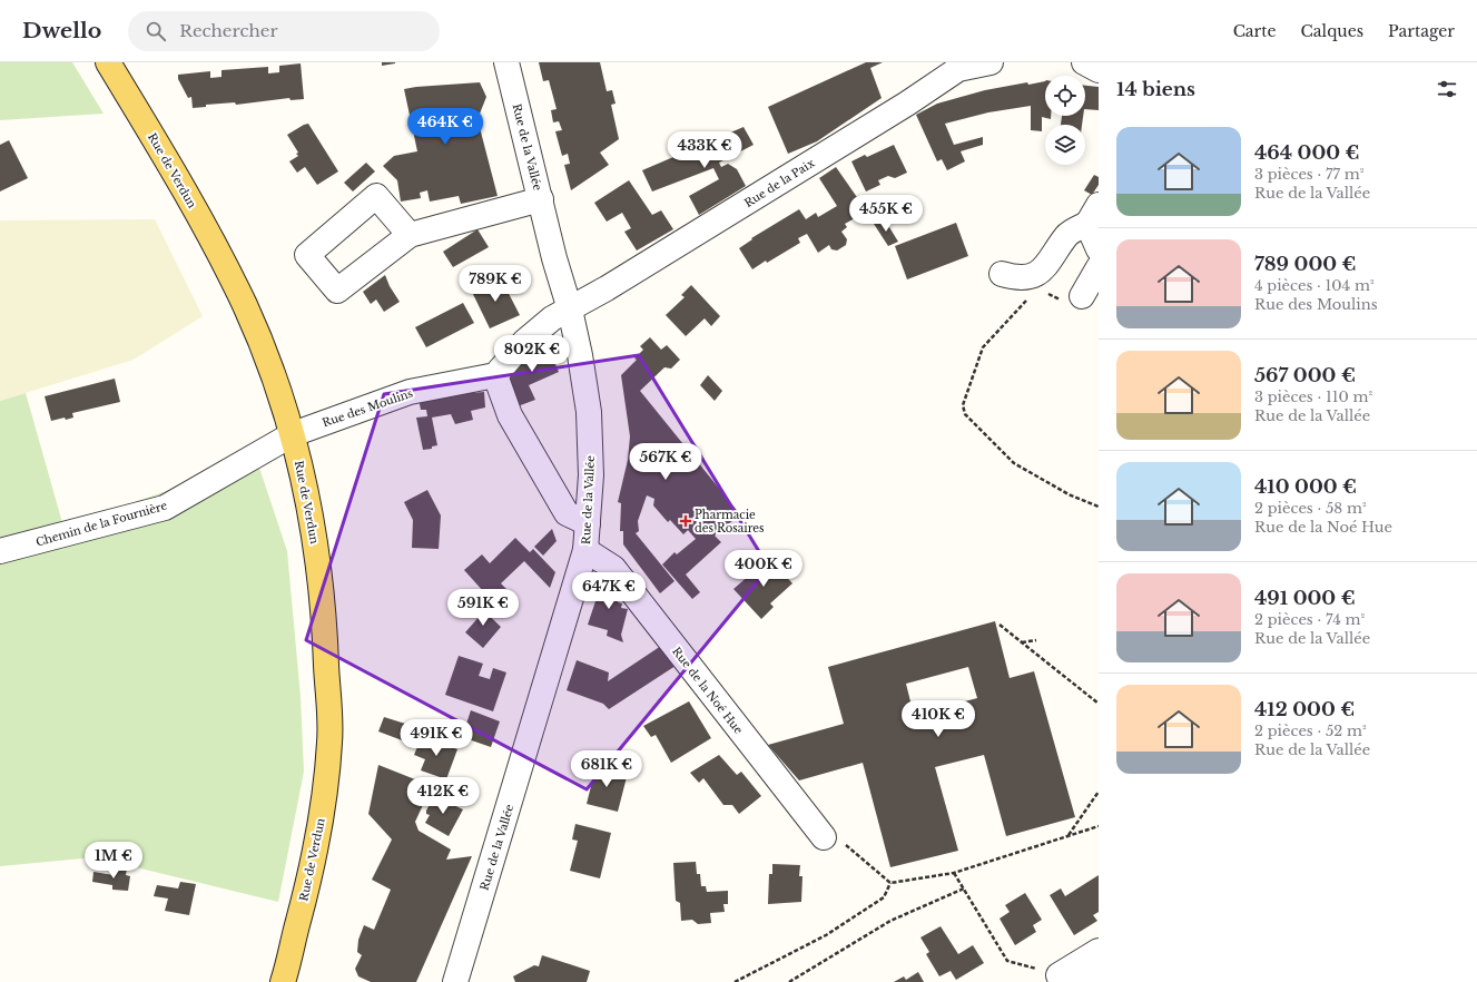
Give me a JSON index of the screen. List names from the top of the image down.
{
  "streets": {
    "main road": ["Rue de Verdun"],
    "street": [
      "Rue de la Vallée",
      "Rue de la Paix",
      "Rue des Moulins",
      "Chemin de la Fournière",
      "Rue de la Noé Hue"
    ]
  },
  "crossings": [
    ["Rue de la Vallée", "Rue de la Paix"],
    ["Rue de la Vallée", "Rue de la Noé Hue"],
    ["Rue de Verdun", "Rue des Moulins"],
    ["Rue de Verdun", "Chemin de la Fournière"],
    ["Rue des Moulins", "Chemin de la Fournière"]
  ],
  "places": {
    "health": ["Pharmacie des Rosaires"]
  },
  "page": {
    "header": "Dwello",
    "search": "Rechercher",
    "nav": ["Carte", "Calques", "Partager"],
    "heading": "14 biens",
    "price": [
      "464K €",
      "433K €",
      "455K €",
      "789K €",
      "802K €",
      "567K €",
      "400K €",
      "647K €",
      "591K €",
      "410K €",
      "491K €",
      "681K €",
      "412K €",
      "1M €"
    ],
    "list": [
      {
        "name": "464 000 €",
        "note": "3 pièces · 77 m² · Rue de la Vallée"
      },
      {
        "name": "789 000 €",
        "note": "4 pièces · 104 m² · Rue des Moulins"
      },
      {
        "name": "567 000 €",
        "note": "3 pièces · 110 m² · Rue de la Vallée"
      },
      {
        "name": "410 000 €",
        "note": "2 pièces · 58 m² · Rue de la Noé Hue"
      },
      {
        "name": "491 000 €",
        "note": "2 pièces · 74 m² · Rue de la Vallée"
      },
      {
        "name": "412 000 €",
        "note": "2 pièces · 52 m² · Rue de la Vallée"
      }
    ]
  }
}
